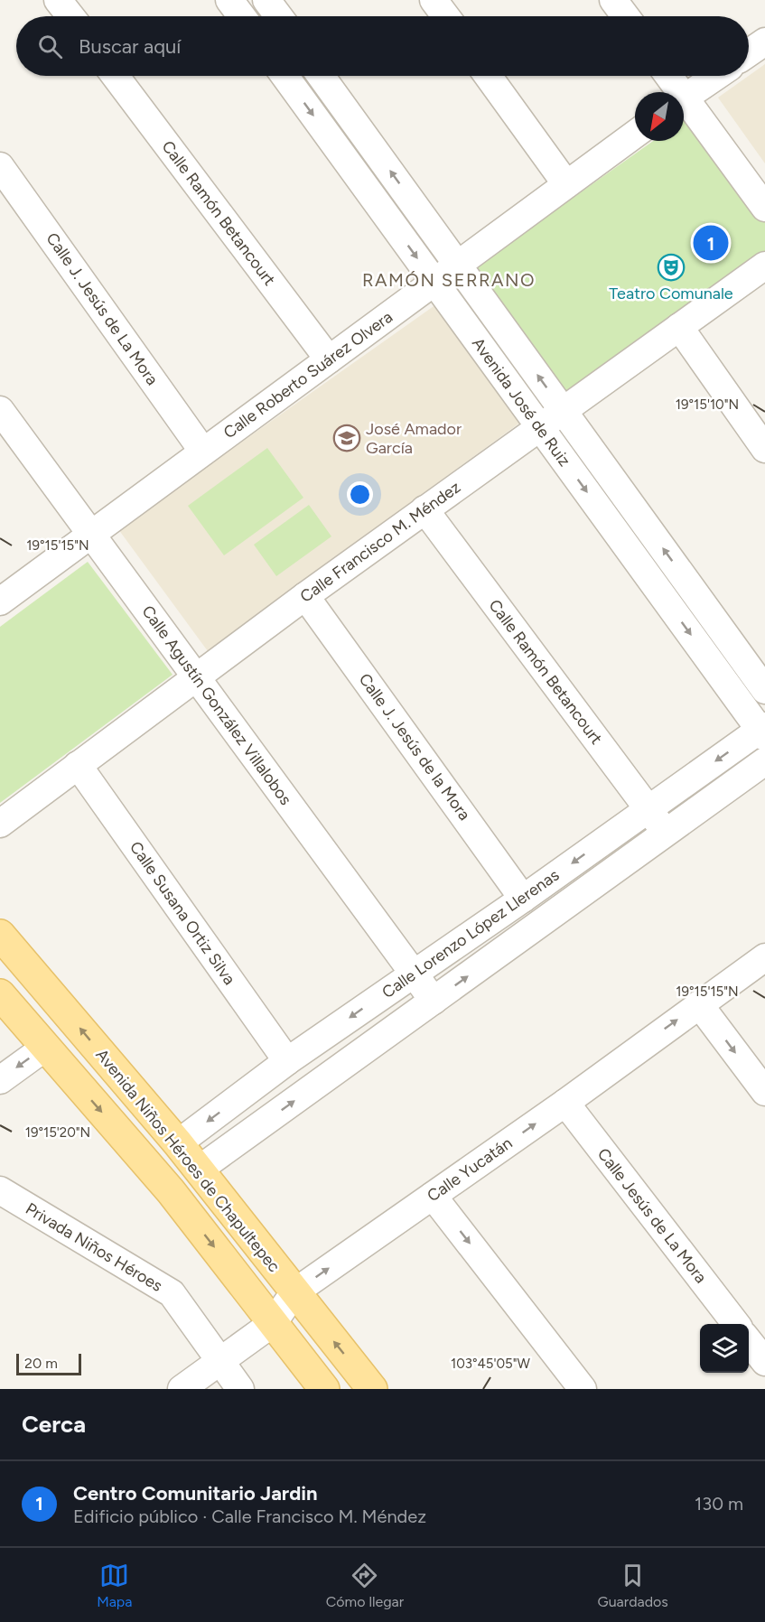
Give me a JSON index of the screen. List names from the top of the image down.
{
  "streets": {
    "main road": ["Avenida Niños Héroes de Chapultepec"],
    "street": [
      "Calle Ramón Betancourt",
      "Calle J. Jesús de La Mora",
      "Calle Roberto Suárez Olvera",
      "Avenida José de Ruiz",
      "Calle Francisco M. Méndez",
      "Calle Agustín González Villalobos",
      "Calle J. Jesús de la Mora",
      "Calle Susana Ortiz Silva",
      "Calle Lorenzo López Llerenas",
      "Calle Yucatán",
      "Calle Jesús de La Mora",
      "Privada Niños Héroes"
    ]
  },
  "crossings": [
    ["Calle Ramón Betancourt", "Calle Roberto Suárez Olvera"],
    ["Calle Ramón Betancourt", "Calle Francisco M. Méndez"],
    ["Calle Ramón Betancourt", "Calle Lorenzo López Llerenas"],
    ["Calle J. Jesús de La Mora", "Calle Roberto Suárez Olvera"],
    ["Calle Roberto Suárez Olvera", "Avenida José de Ruiz"],
    ["Calle Roberto Suárez Olvera", "Calle Agustín González Villalobos"],
    ["Avenida José de Ruiz", "Calle Francisco M. Méndez"],
    ["Avenida José de Ruiz", "Calle Lorenzo López Llerenas"],
    ["Calle Francisco M. Méndez", "Calle Agustín González Villalobos"],
    ["Calle Francisco M. Méndez", "Calle J. Jesús de la Mora"],
    ["Calle Francisco M. Méndez", "Calle Susana Ortiz Silva"],
    ["Calle Agustín González Villalobos", "Calle Lorenzo López Llerenas"],
    ["Calle J. Jesús de la Mora", "Calle Lorenzo López Llerenas"],
    ["Calle Susana Ortiz Silva", "Calle Lorenzo López Llerenas"],
    ["Calle Lorenzo López Llerenas", "Avenida Niños Héroes de Chapultepec"],
    ["Avenida Niños Héroes de Chapultepec", "Calle Yucatán"],
    ["Calle Yucatán", "Calle Jesús de La Mora"],
    ["Calle Yucatán", "Privada Niños Héroes"]
  ],
  "one_way": ["Calle Yucatán"],
  "districts": ["RAMÓN SERRANO"],
  "places": {
    "theatre": ["Teatro Comunale"],
    "school or university": ["José Amador García"]
  },
  "scale_bar": "20 m",
  "north": "bottom left",
  "page": {
    "search": "Buscar aquí",
    "pins": "1",
    "scale": "20 m",
    "heading": "Cerca",
    "list": [
      {
        "mark": "1",
        "name": "Centro Comunitario Jardin",
        "note": "Edificio público · Calle Francisco M. Méndez",
        "value": "130 m"
      }
    ],
    "nav": ["Mapa", "Cómo llegar", "Guardados"]
  },
  "coordinates": [
    "19°15'10\"N",
    "19°15'15\"N",
    "19°15'20\"N",
    "103°45'05\"W"
  ]
}
